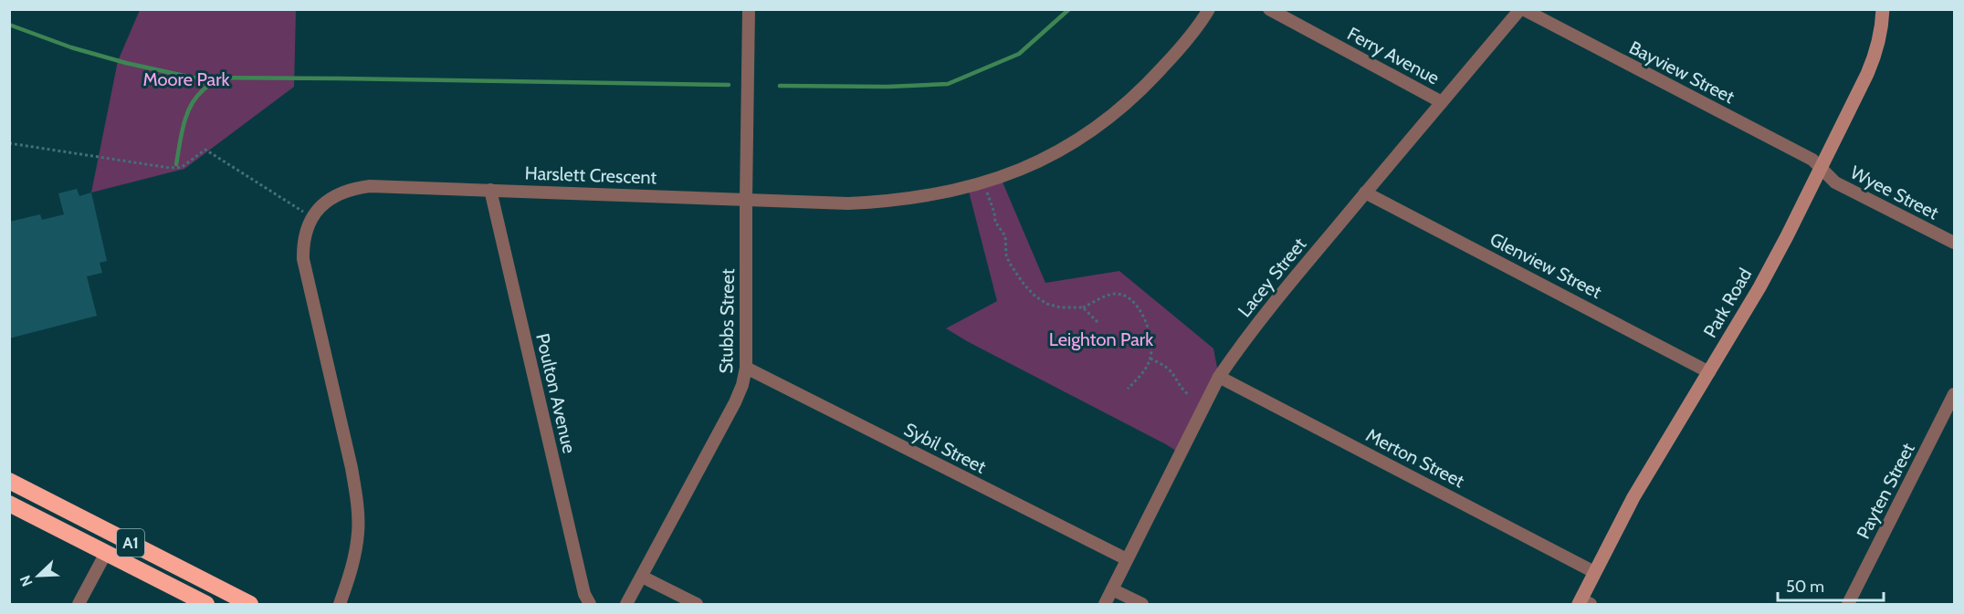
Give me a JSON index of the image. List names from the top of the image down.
{
  "streets": {
    "highway": ["A1"],
    "main road": ["Park Road"],
    "street": [
      "Ferry Avenue",
      "Bayview Street",
      "Harslett Crescent",
      "Wyee Street",
      "Glenview Street",
      "Lacey Street",
      "Stubbs Street",
      "Poulton Avenue",
      "Sybil Street",
      "Merton Street",
      "Payten Street"
    ]
  },
  "crossings": [
    ["Ferry Avenue", "Lacey Street"],
    ["Bayview Street", "Wyee Street"],
    ["Bayview Street", "Lacey Street"],
    ["Bayview Street", "Park Road"],
    ["Harslett Crescent", "Stubbs Street"],
    ["Harslett Crescent", "Poulton Avenue"],
    ["Wyee Street", "Park Road"],
    ["Glenview Street", "Lacey Street"],
    ["Glenview Street", "Park Road"],
    ["Lacey Street", "Sybil Street"],
    ["Lacey Street", "Merton Street"],
    ["Park Road", "Merton Street"],
    ["Stubbs Street", "Sybil Street"]
  ],
  "parks": ["Moore Park", "Leighton Park"],
  "scale_bar": "50 m",
  "north": "bottom left"
}
